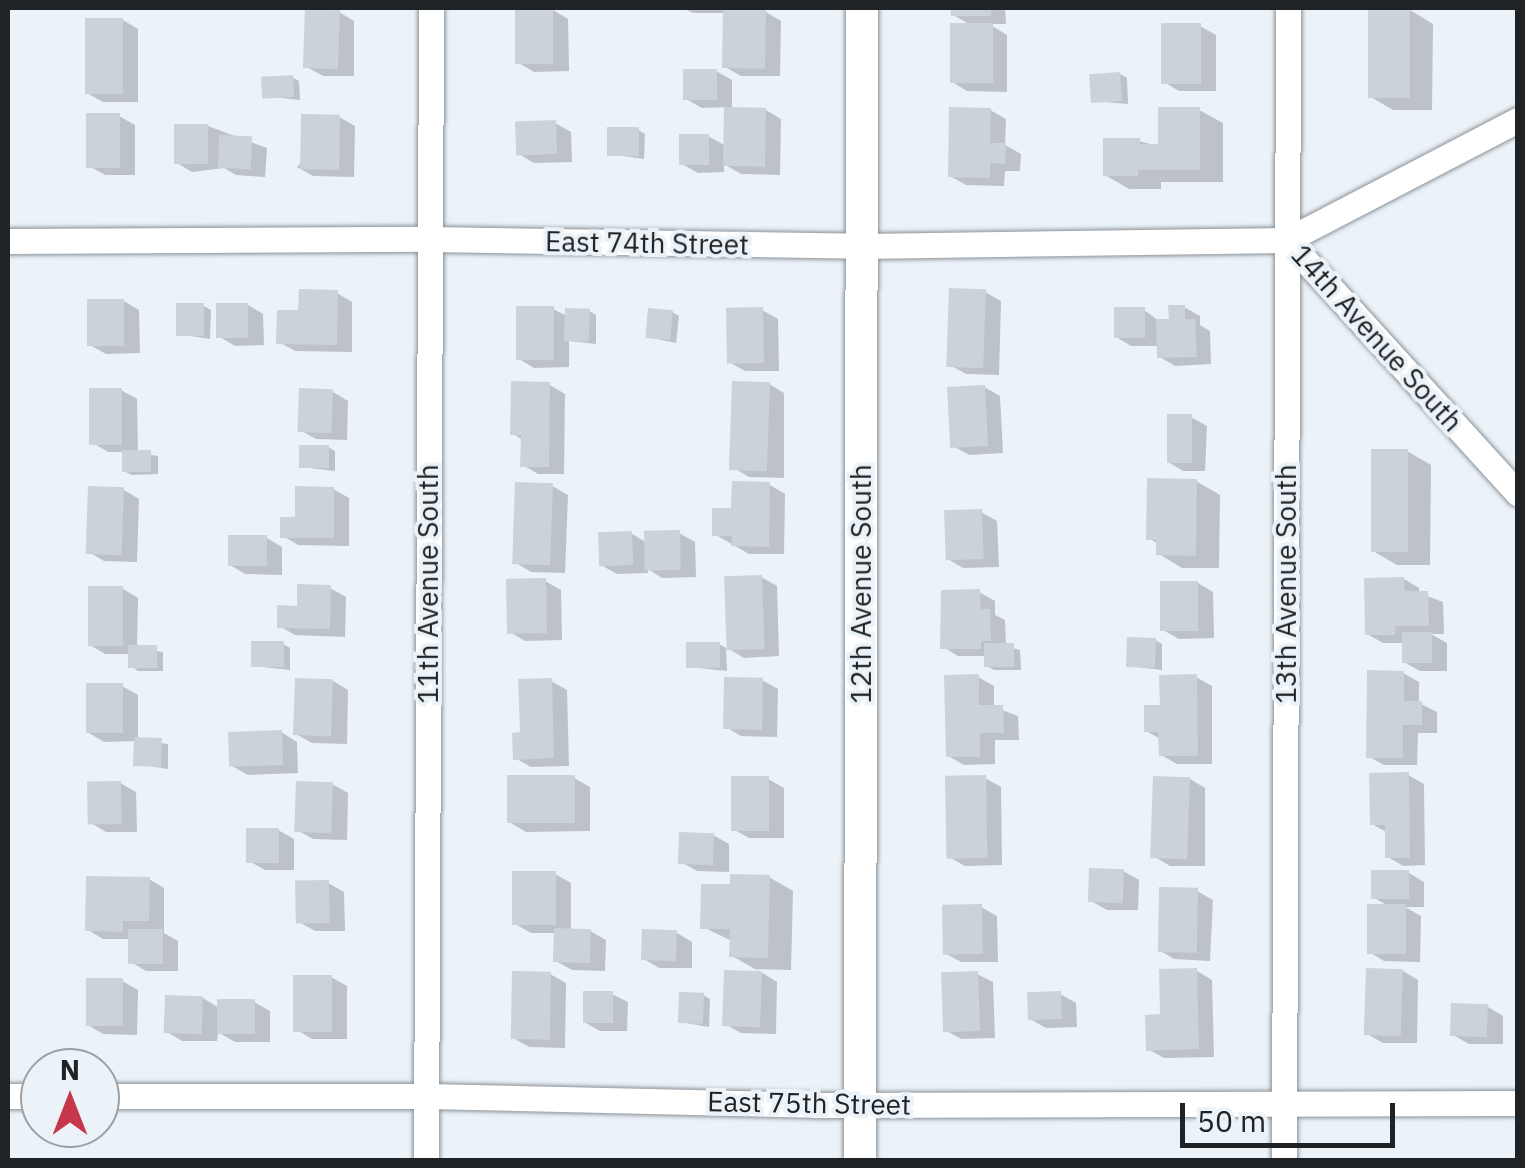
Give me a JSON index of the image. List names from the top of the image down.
{
  "streets": {
    "street": [
      "East 74th Street",
      "14th Avenue South",
      "11th Avenue South",
      "12th Avenue South",
      "13th Avenue South",
      "East 75th Street"
    ]
  },
  "crossings": [
    ["East 74th Street", "14th Avenue South"],
    ["East 74th Street", "11th Avenue South"],
    ["East 74th Street", "12th Avenue South"],
    ["East 74th Street", "13th Avenue South"],
    ["14th Avenue South", "13th Avenue South"],
    ["11th Avenue South", "East 75th Street"],
    ["12th Avenue South", "East 75th Street"],
    ["13th Avenue South", "East 75th Street"]
  ],
  "scale_bar": "50 m",
  "north": "top"
}
